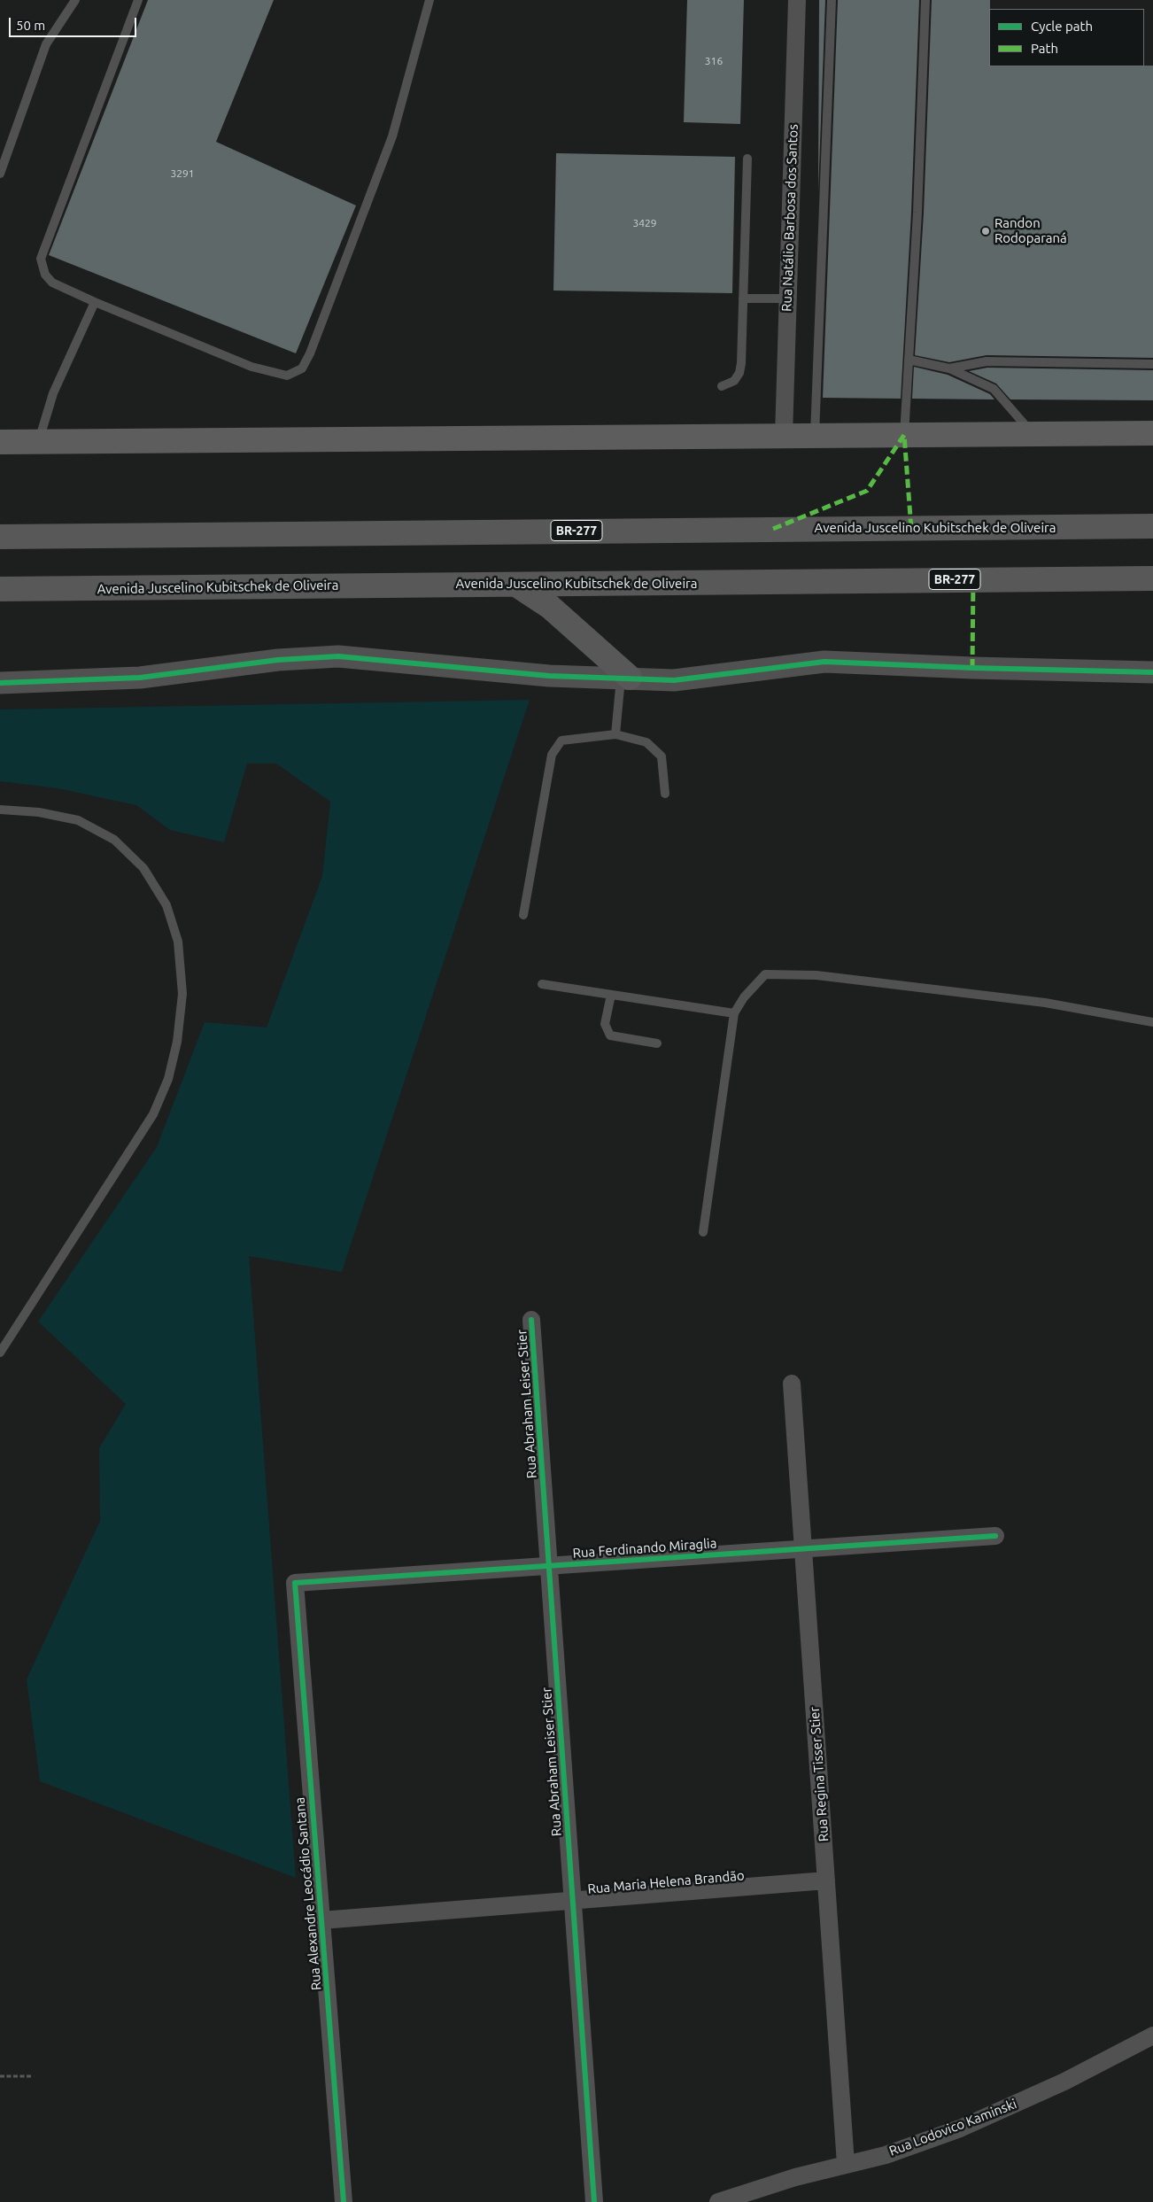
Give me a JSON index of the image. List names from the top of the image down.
{
  "streets": {
    "highway": ["Avenida Juscelino Kubitschek de Oliveira", "BR-277"],
    "street": [
      "Rua Natálio Barbosa dos Santos",
      "Rua Abraham Leiser Stier",
      "Rua Ferdinando Miraglia",
      "Rua Regina Tisser Stier",
      "Rua Maria Helena Brandão",
      "Rua Alexandre Leocádio Santana",
      "Rua Lodovico Kaminski"
    ]
  },
  "crossings": [
    ["Rua Abraham Leiser Stier", "Rua Ferdinando Miraglia"],
    ["Rua Abraham Leiser Stier", "Rua Maria Helena Brandão"],
    ["Rua Ferdinando Miraglia", "Rua Regina Tisser Stier"],
    ["Rua Ferdinando Miraglia", "Rua Alexandre Leocádio Santana"],
    ["Rua Regina Tisser Stier", "Rua Maria Helena Brandão"],
    ["Rua Regina Tisser Stier", "Rua Lodovico Kaminski"],
    ["Rua Maria Helena Brandão", "Rua Alexandre Leocádio Santana"]
  ],
  "places": ["Randon Rodoparaná"],
  "house_numbers": ["316", "3291", "3429"],
  "legend": ["Cycle path", "Path"],
  "scale_bar": "50 m"
}
